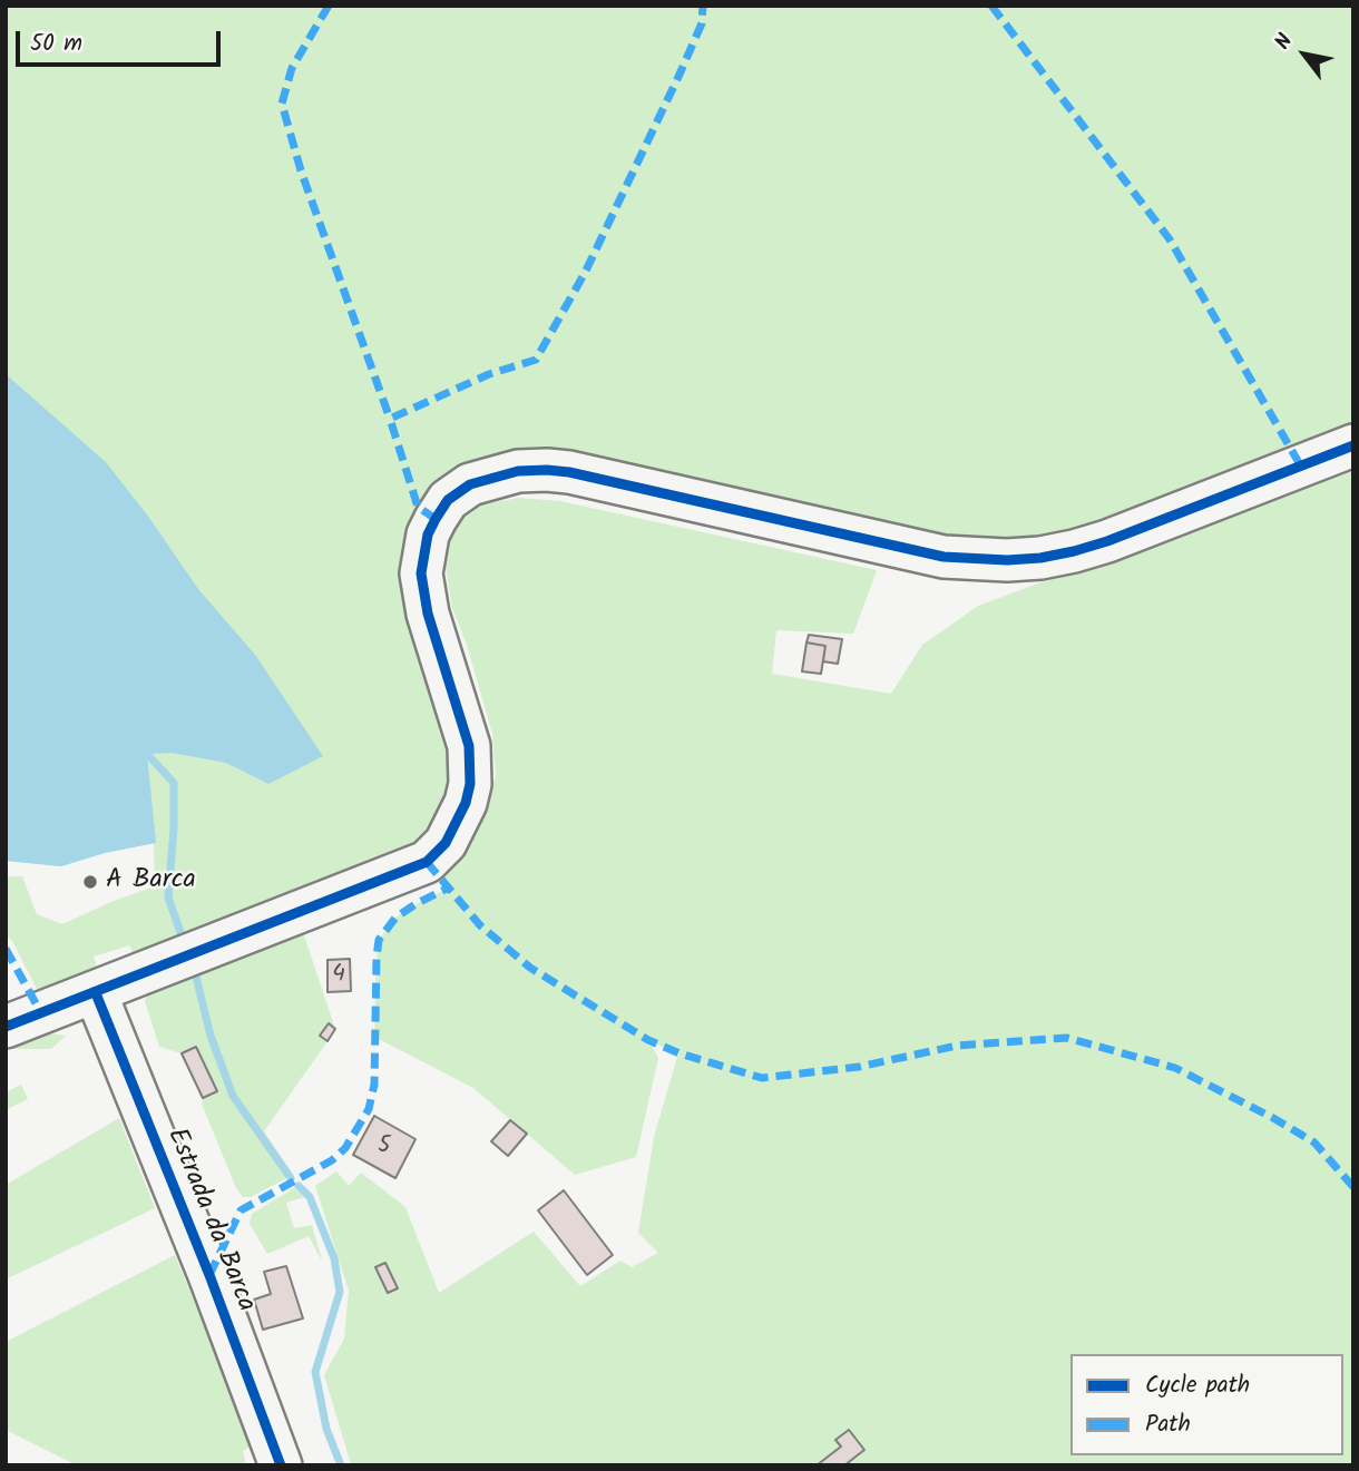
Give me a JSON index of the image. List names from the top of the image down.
{
  "streets": {
    "street": ["Estrada da Barca"]
  },
  "places": ["A Barca"],
  "house_numbers": ["4", "5"],
  "legend": ["Cycle path", "Path"],
  "scale_bar": "50 m",
  "north": "top left"
}
